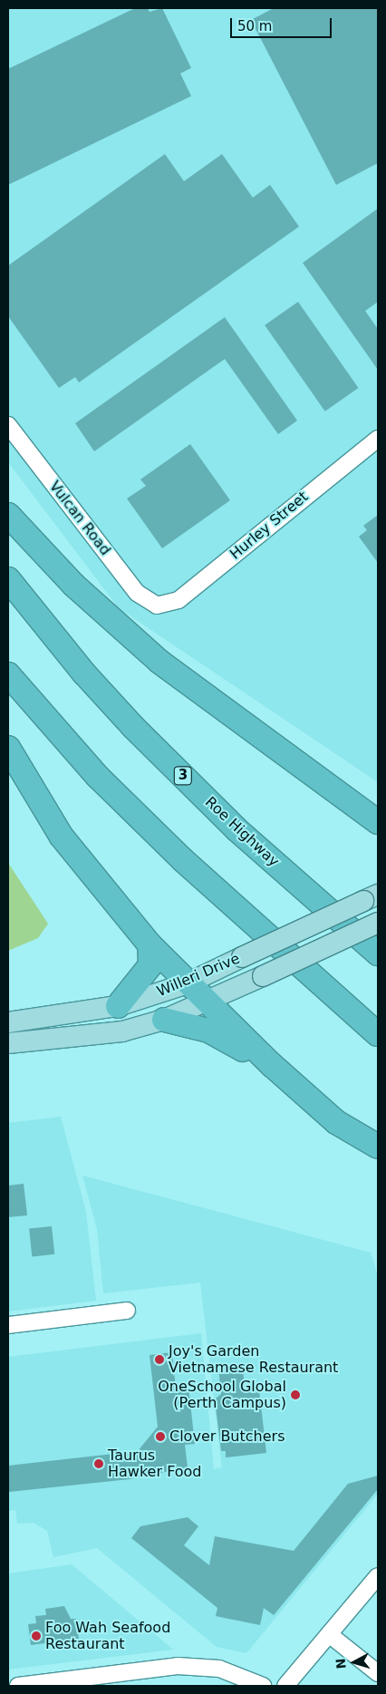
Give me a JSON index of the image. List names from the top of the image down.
{
  "streets": {
    "highway": ["3", "Roe Highway"],
    "main road": ["Willeri Drive"],
    "street": ["Vulcan Road", "Hurley Street"]
  },
  "crossings": [
    ["Vulcan Road", "Hurley Street"]
  ],
  "places": [
    "Joy's Garden Vietnamese Restaurant",
    "OneSchool Global (Perth Campus)",
    "Clover Butchers",
    "Taurus Hawker Food",
    "Foo Wah Seafood Restaurant"
  ],
  "scale_bar": "50 m",
  "north": "left"
}
